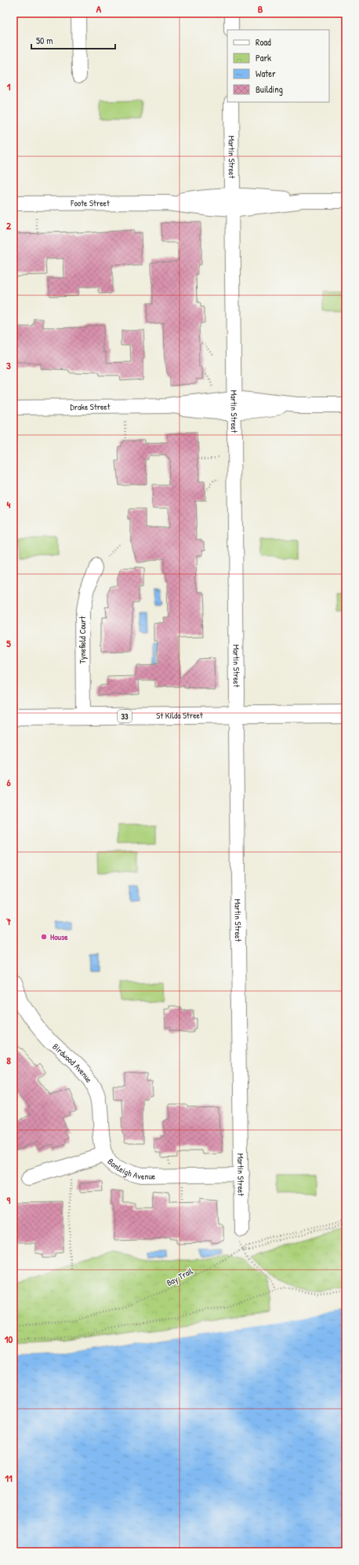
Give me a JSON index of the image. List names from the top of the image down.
{
  "streets": {
    "main road": ["St Kilda Street", "33"],
    "street": [
      "Martin Street",
      "Foote Street",
      "Drake Street",
      "Tynefield Court",
      "Birdwood Avenue",
      "Bonleigh Avenue"
    ],
    "path": ["Bay Trail"]
  },
  "crossings": [
    ["Martin Street", "Foote Street"],
    ["Martin Street", "Drake Street"],
    ["Martin Street", "St Kilda Street"],
    ["Martin Street", "Bonleigh Avenue"],
    ["Tynefield Court", "St Kilda Street"],
    ["Birdwood Avenue", "Bonleigh Avenue"]
  ],
  "places": ["House"],
  "legend": [
    "Road",
    "Park",
    "Water",
    "Building"
  ],
  "scale_bar": "50 m",
  "grid": {
    "columns": ["A", "B"],
    "rows": [
      "1",
      "2",
      "3",
      "4",
      "5",
      "6",
      "7",
      "8",
      "9",
      "10",
      "11"
    ]
  }
}
